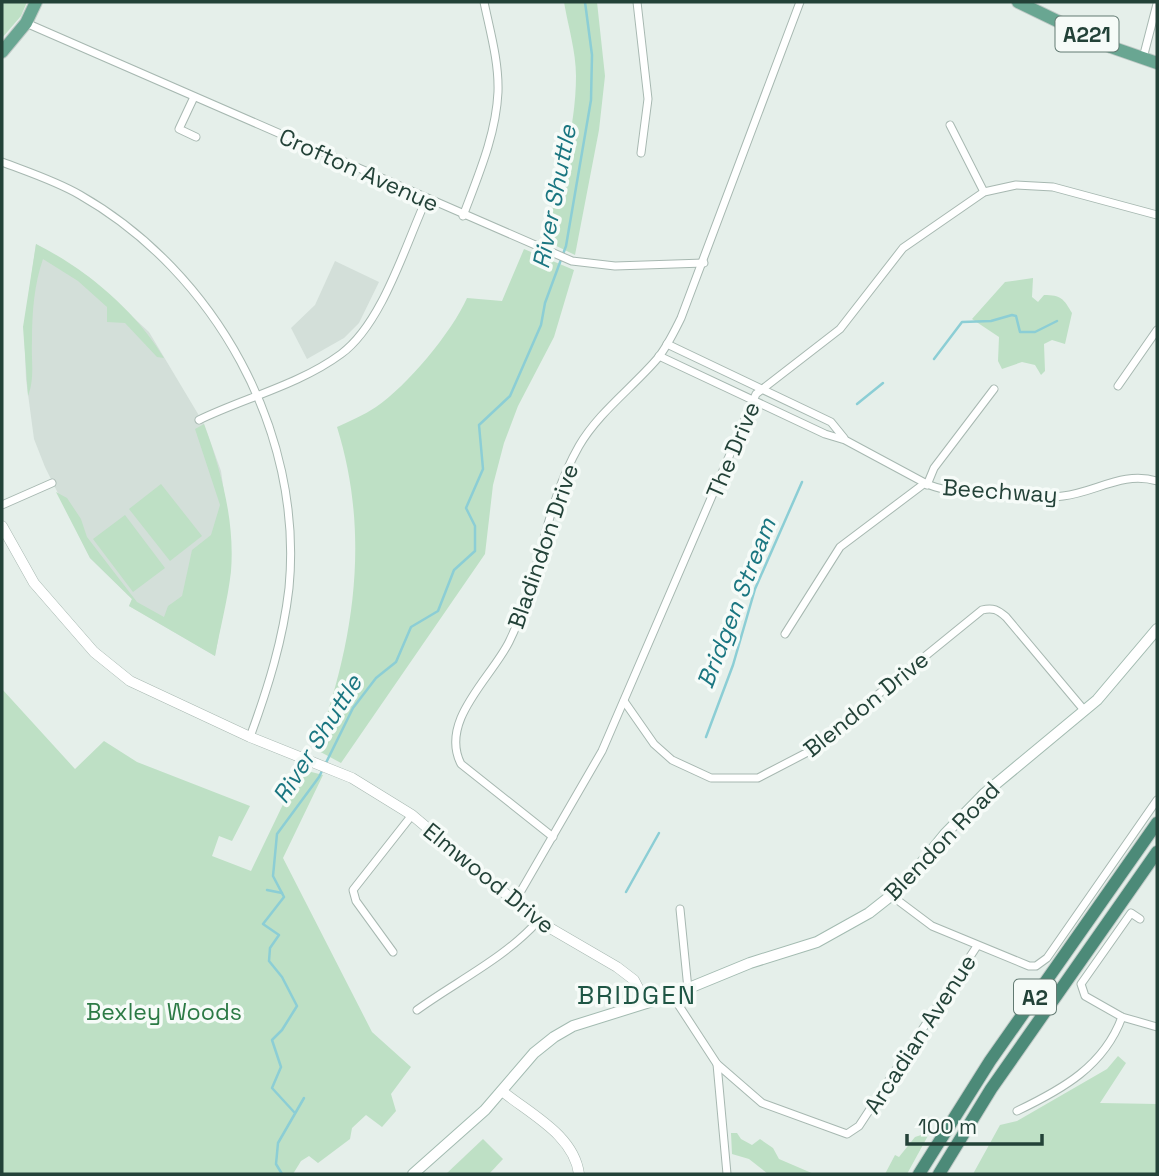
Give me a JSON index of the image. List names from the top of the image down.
{
  "streets": {
    "highway": ["A2"],
    "main road": ["A221", "Blendon Road"],
    "street": [
      "Crofton Avenue",
      "The Drive",
      "Beechway",
      "Bladindon Drive",
      "Blendon Drive",
      "Elmwood Drive",
      "Arcadian Avenue"
    ]
  },
  "crossings": [
    ["Crofton Avenue", "Bladindon Drive"],
    ["The Drive", "Bladindon Drive"],
    ["The Drive", "Blendon Drive"],
    ["The Drive", "Elmwood Drive"],
    ["Blendon Drive", "Blendon Road"],
    ["Blendon Road", "Elmwood Drive"],
    ["Blendon Road", "Arcadian Avenue"]
  ],
  "districts": ["BRIDGEN"],
  "water": ["River Shuttle", "Bridgen Stream"],
  "parks": ["Bexley Woods"],
  "scale_bar": "100 m"
}
